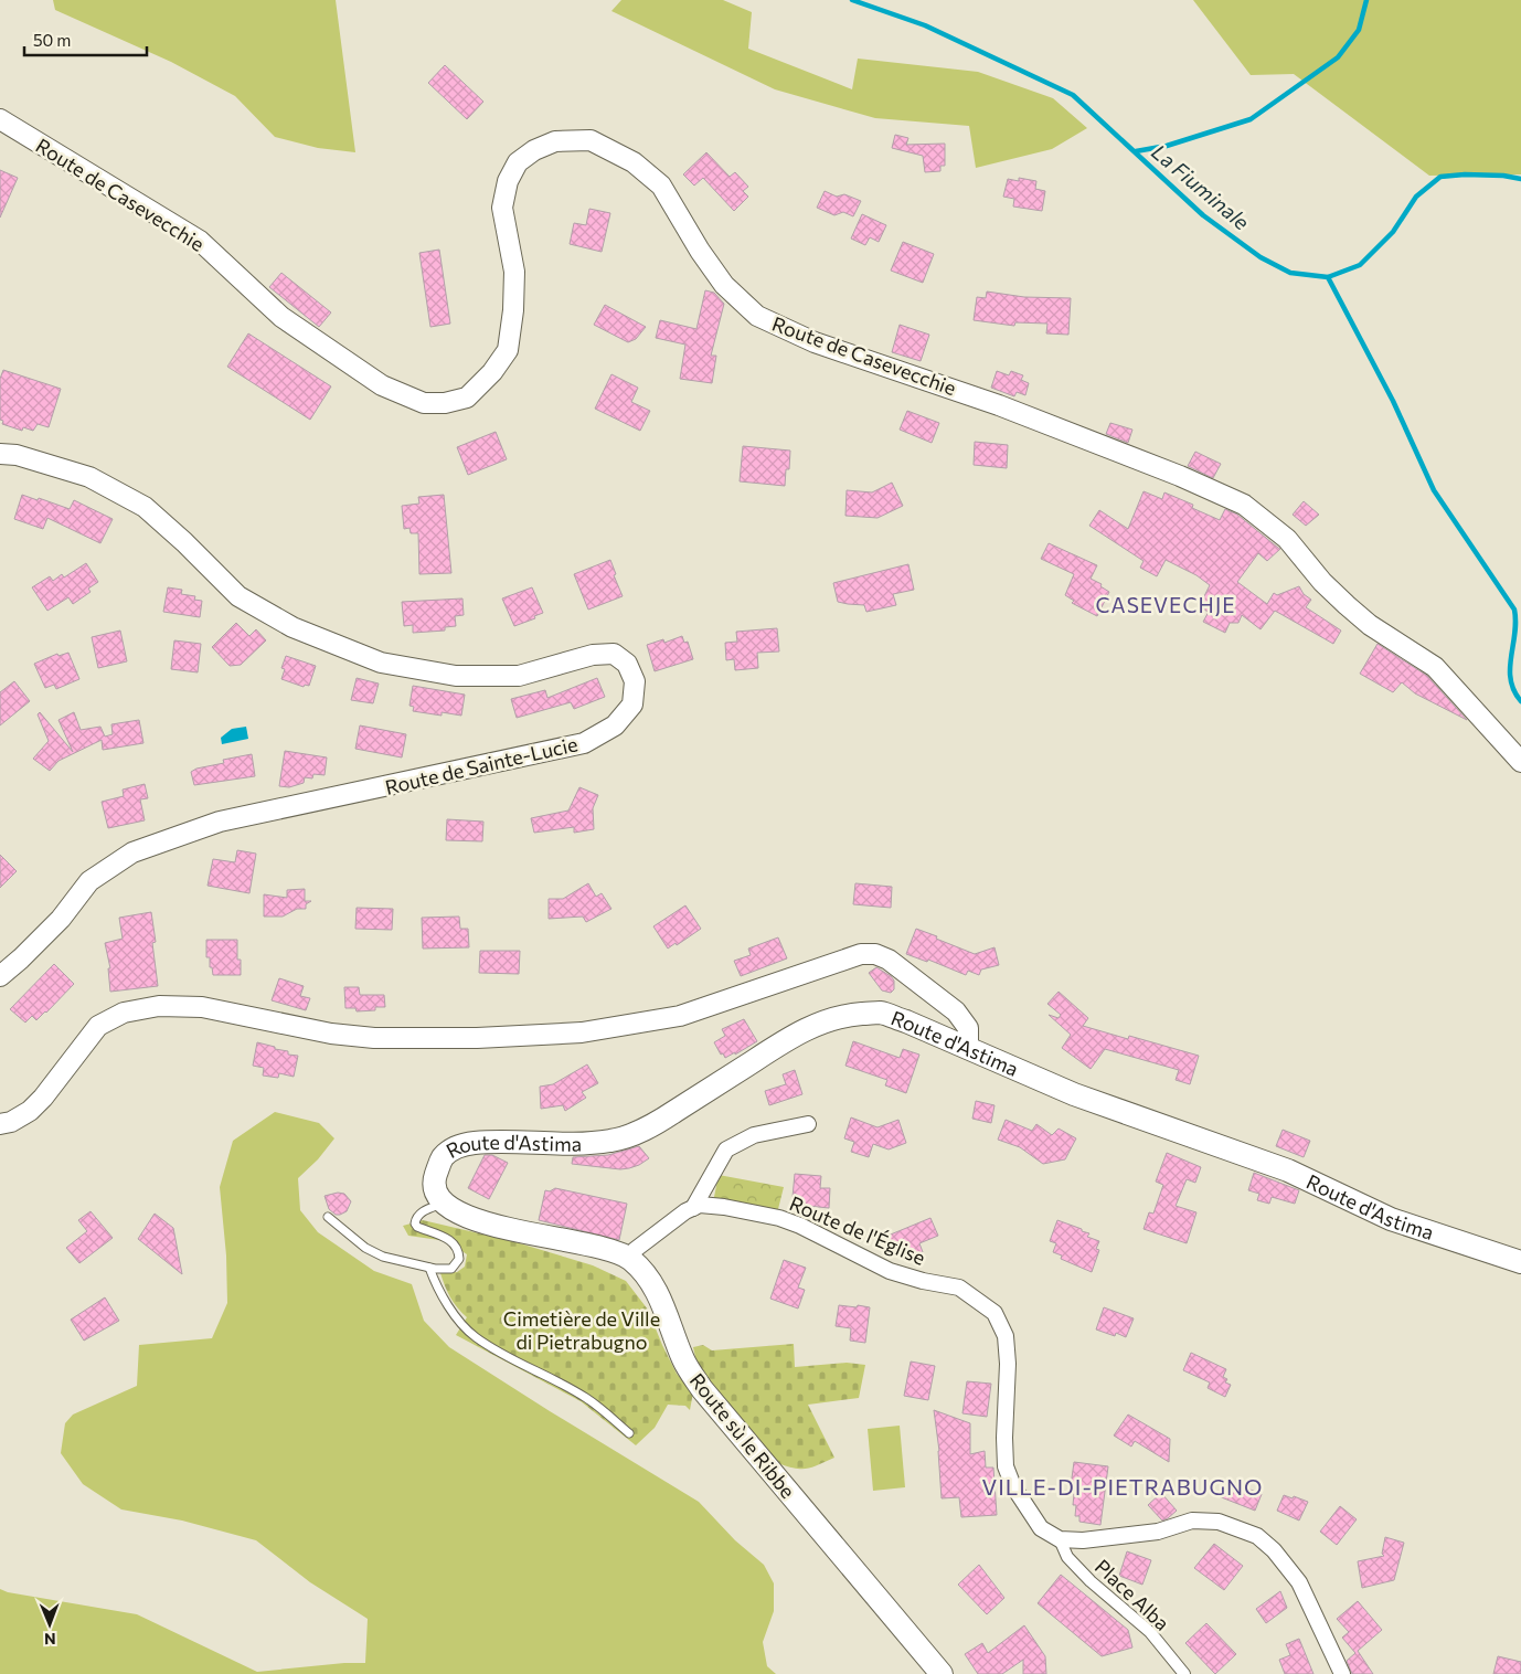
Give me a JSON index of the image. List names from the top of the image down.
{
  "streets": {
    "main road": ["Route d'Astima", "Route sù le Ribbe"],
    "street": [
      "Route de Casevecchie",
      "Route de Sainte-Lucie",
      "Route de l'Église",
      "Place Alba"
    ]
  },
  "crossings": [
    ["Route d'Astima", "Route sù le Ribbe"],
    ["Route de l'Église", "Place Alba"]
  ],
  "districts": ["CASEVECHJE", "VILLE-DI-PIETRABUGNO"],
  "water": ["La Fiuminale"],
  "parks": ["Cimetière de Ville di Pietrabugno"],
  "scale_bar": "50 m",
  "north": "bottom"
}
